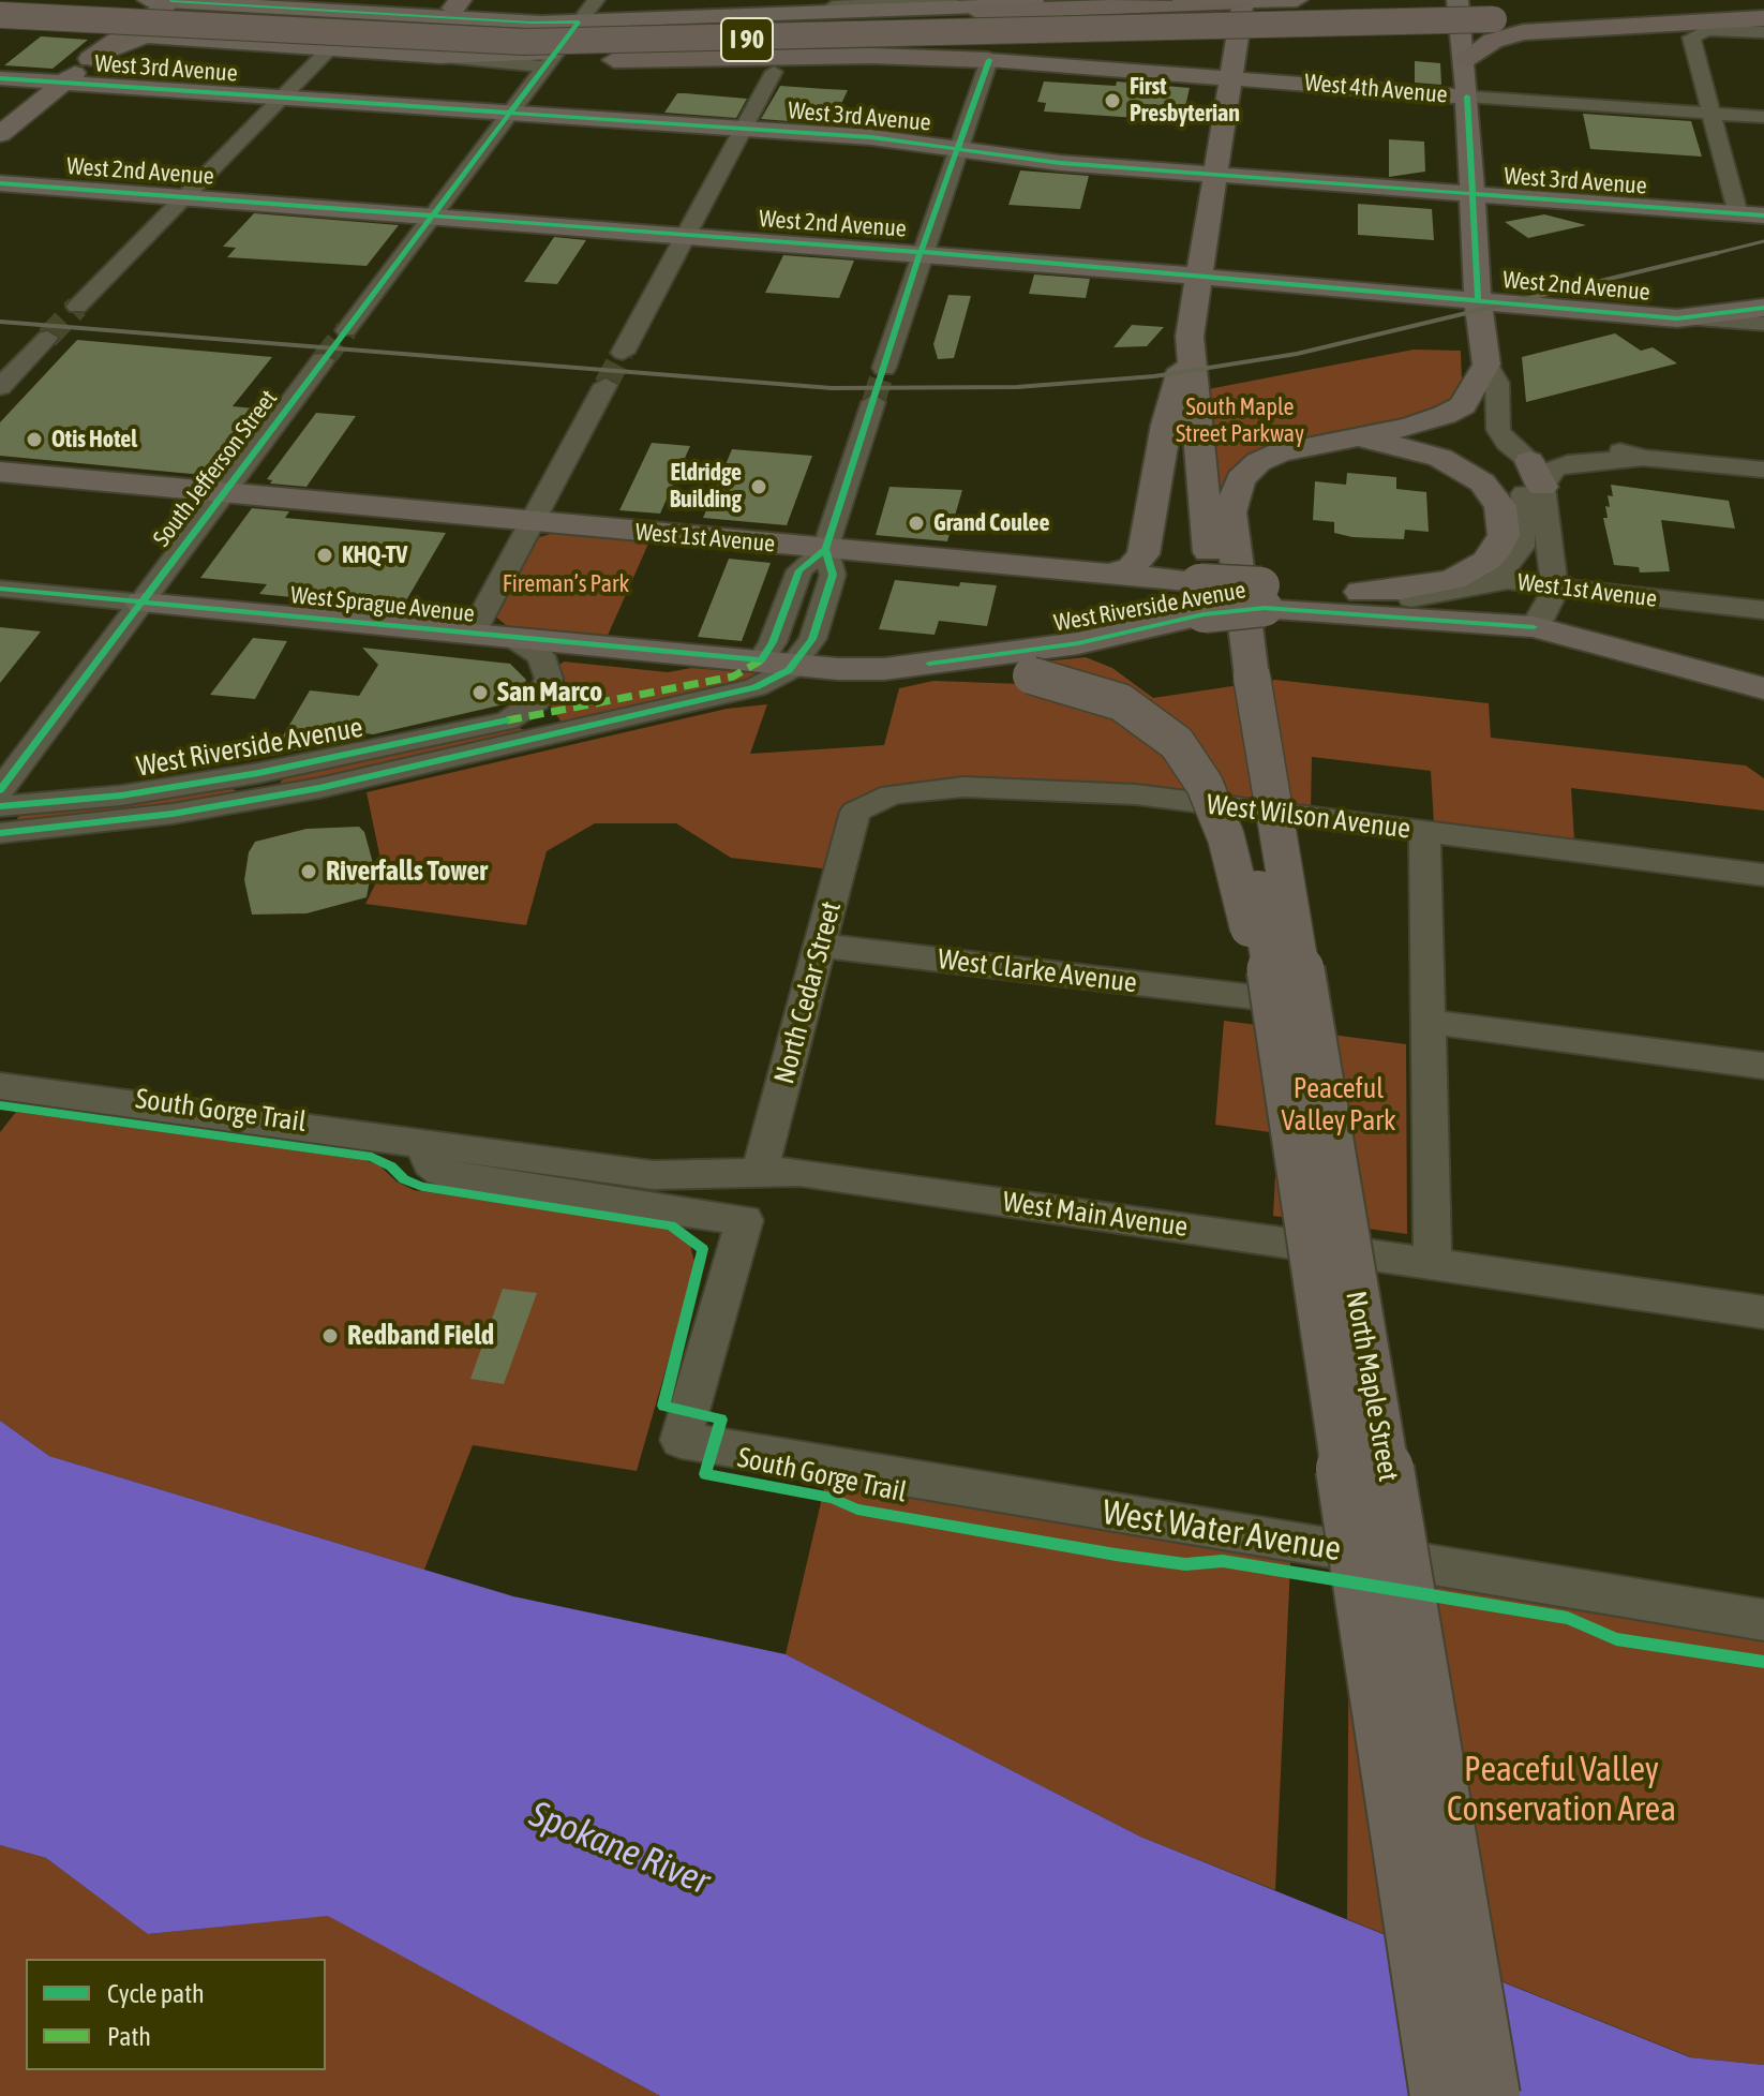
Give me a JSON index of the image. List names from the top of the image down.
{
  "streets": {
    "highway": ["I 90"],
    "main road": [
      "West 3rd Avenue",
      "West 4th Avenue",
      "West 2nd Avenue",
      "West 1st Avenue",
      "West Sprague Avenue",
      "West Riverside Avenue",
      "North Maple Street"
    ],
    "street": [
      "South Jefferson Street",
      "West Wilson Avenue",
      "West Clarke Avenue",
      "North Cedar Street",
      "West Main Avenue",
      "West Water Avenue"
    ],
    "cycle path": ["South Gorge Trail"]
  },
  "crossings": [
    ["South Jefferson Street", "West 1st Avenue"],
    ["South Jefferson Street", "West Sprague Avenue"],
    ["West 1st Avenue", "West Riverside Avenue"],
    ["West Sprague Avenue", "West Riverside Avenue"],
    ["West Wilson Avenue", "North Cedar Street"],
    ["West Clarke Avenue", "North Cedar Street"],
    ["North Cedar Street", "West Main Avenue"],
    ["West Main Avenue", "West Water Avenue"]
  ],
  "water": ["Spokane River"],
  "parks": [
    "South Maple Street Parkway",
    "Fireman’s Park",
    "Peaceful Valley Park",
    "Peaceful Valley Conservation Area"
  ],
  "places": [
    "First Presbyterian",
    "Otis Hotel",
    "Eldridge Building",
    "Grand Coulee",
    "KHQ-TV",
    "San Marco",
    "Riverfalls Tower",
    "Redband Field"
  ],
  "legend": ["Cycle path", "Path"]
}
